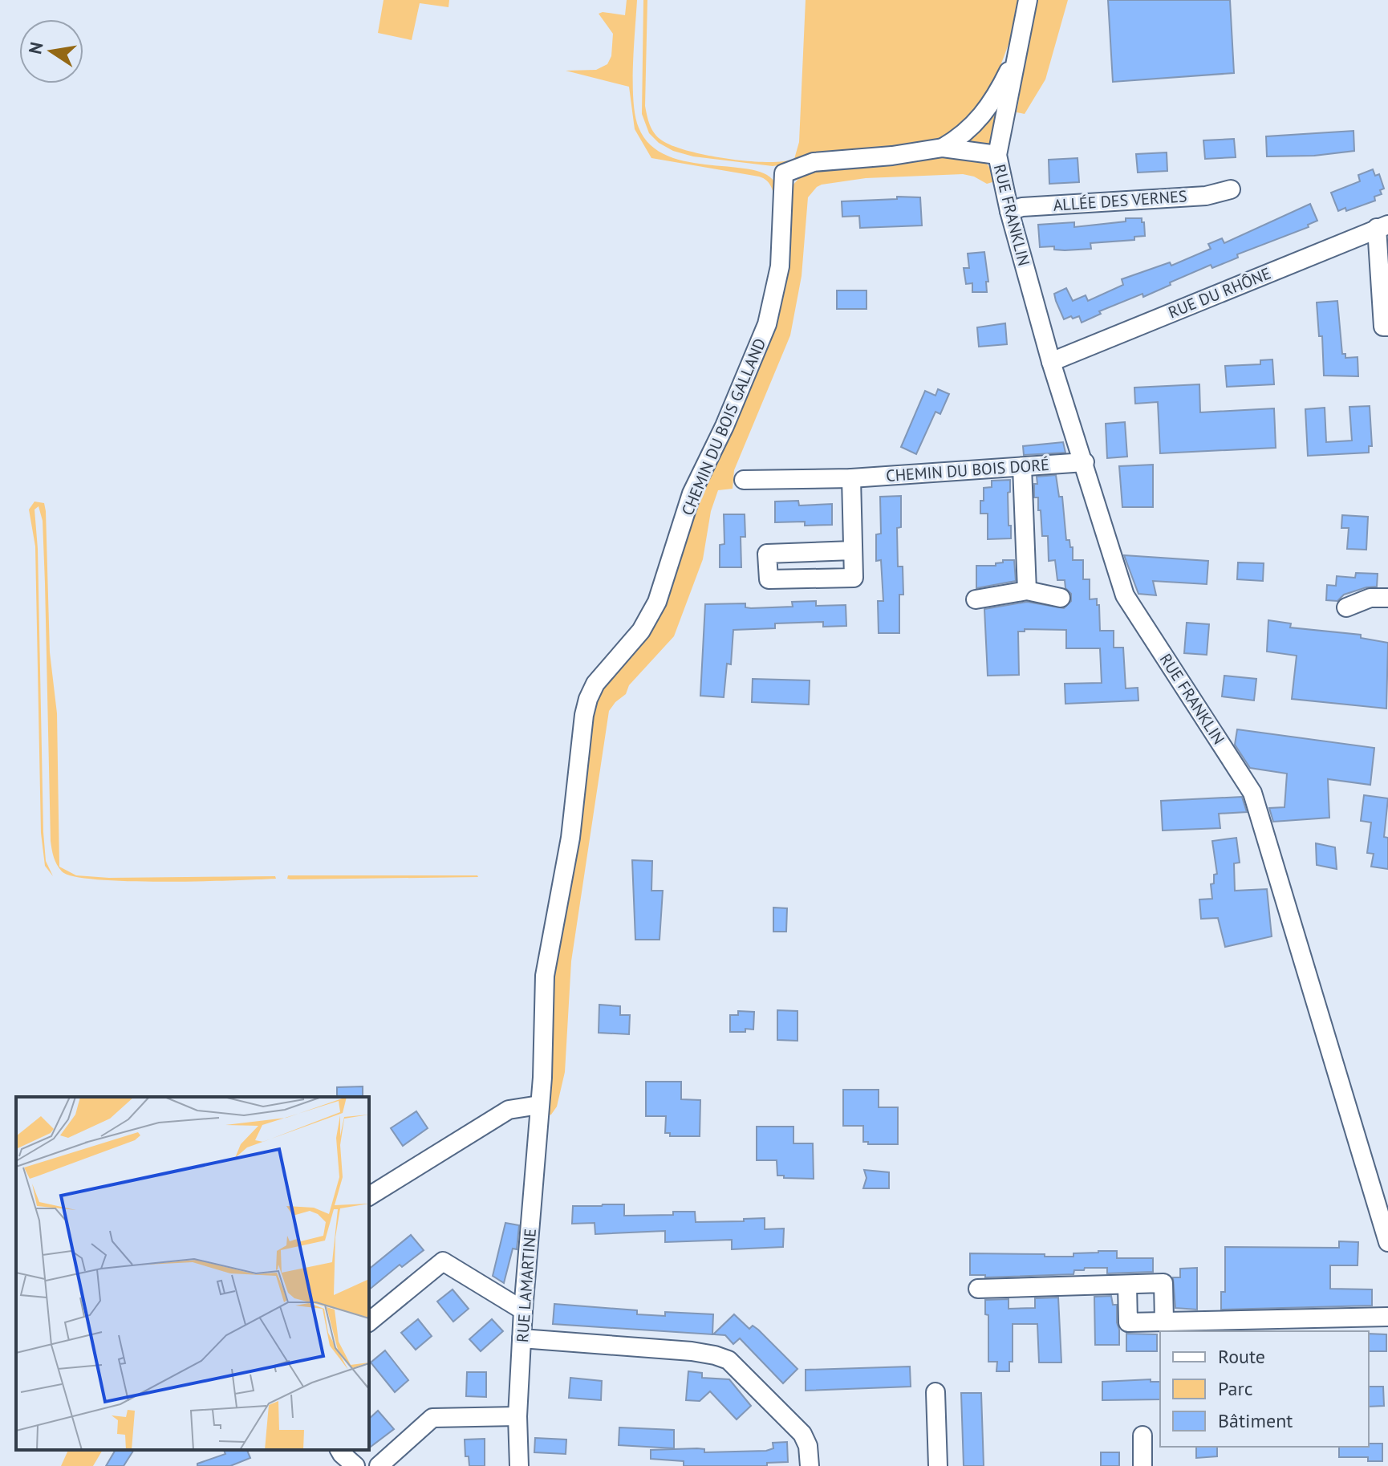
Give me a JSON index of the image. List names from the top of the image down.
{
  "streets": {
    "street": [
      "ALLÉE DES VERNES",
      "RUE FRANKLIN",
      "RUE DU RHÔNE",
      "CHEMIN DU BOIS GALLAND",
      "CHEMIN DU BOIS DORÉ",
      "RUE LAMARTINE"
    ]
  },
  "crossings": [
    ["ALLÉE DES VERNES", "RUE FRANKLIN"],
    ["RUE FRANKLIN", "RUE DU RHÔNE"],
    ["RUE FRANKLIN", "CHEMIN DU BOIS GALLAND"],
    ["RUE FRANKLIN", "CHEMIN DU BOIS DORÉ"],
    ["CHEMIN DU BOIS GALLAND", "RUE LAMARTINE"]
  ],
  "legend": ["Route", "Parc", "Bâtiment"],
  "north": "left"
}
